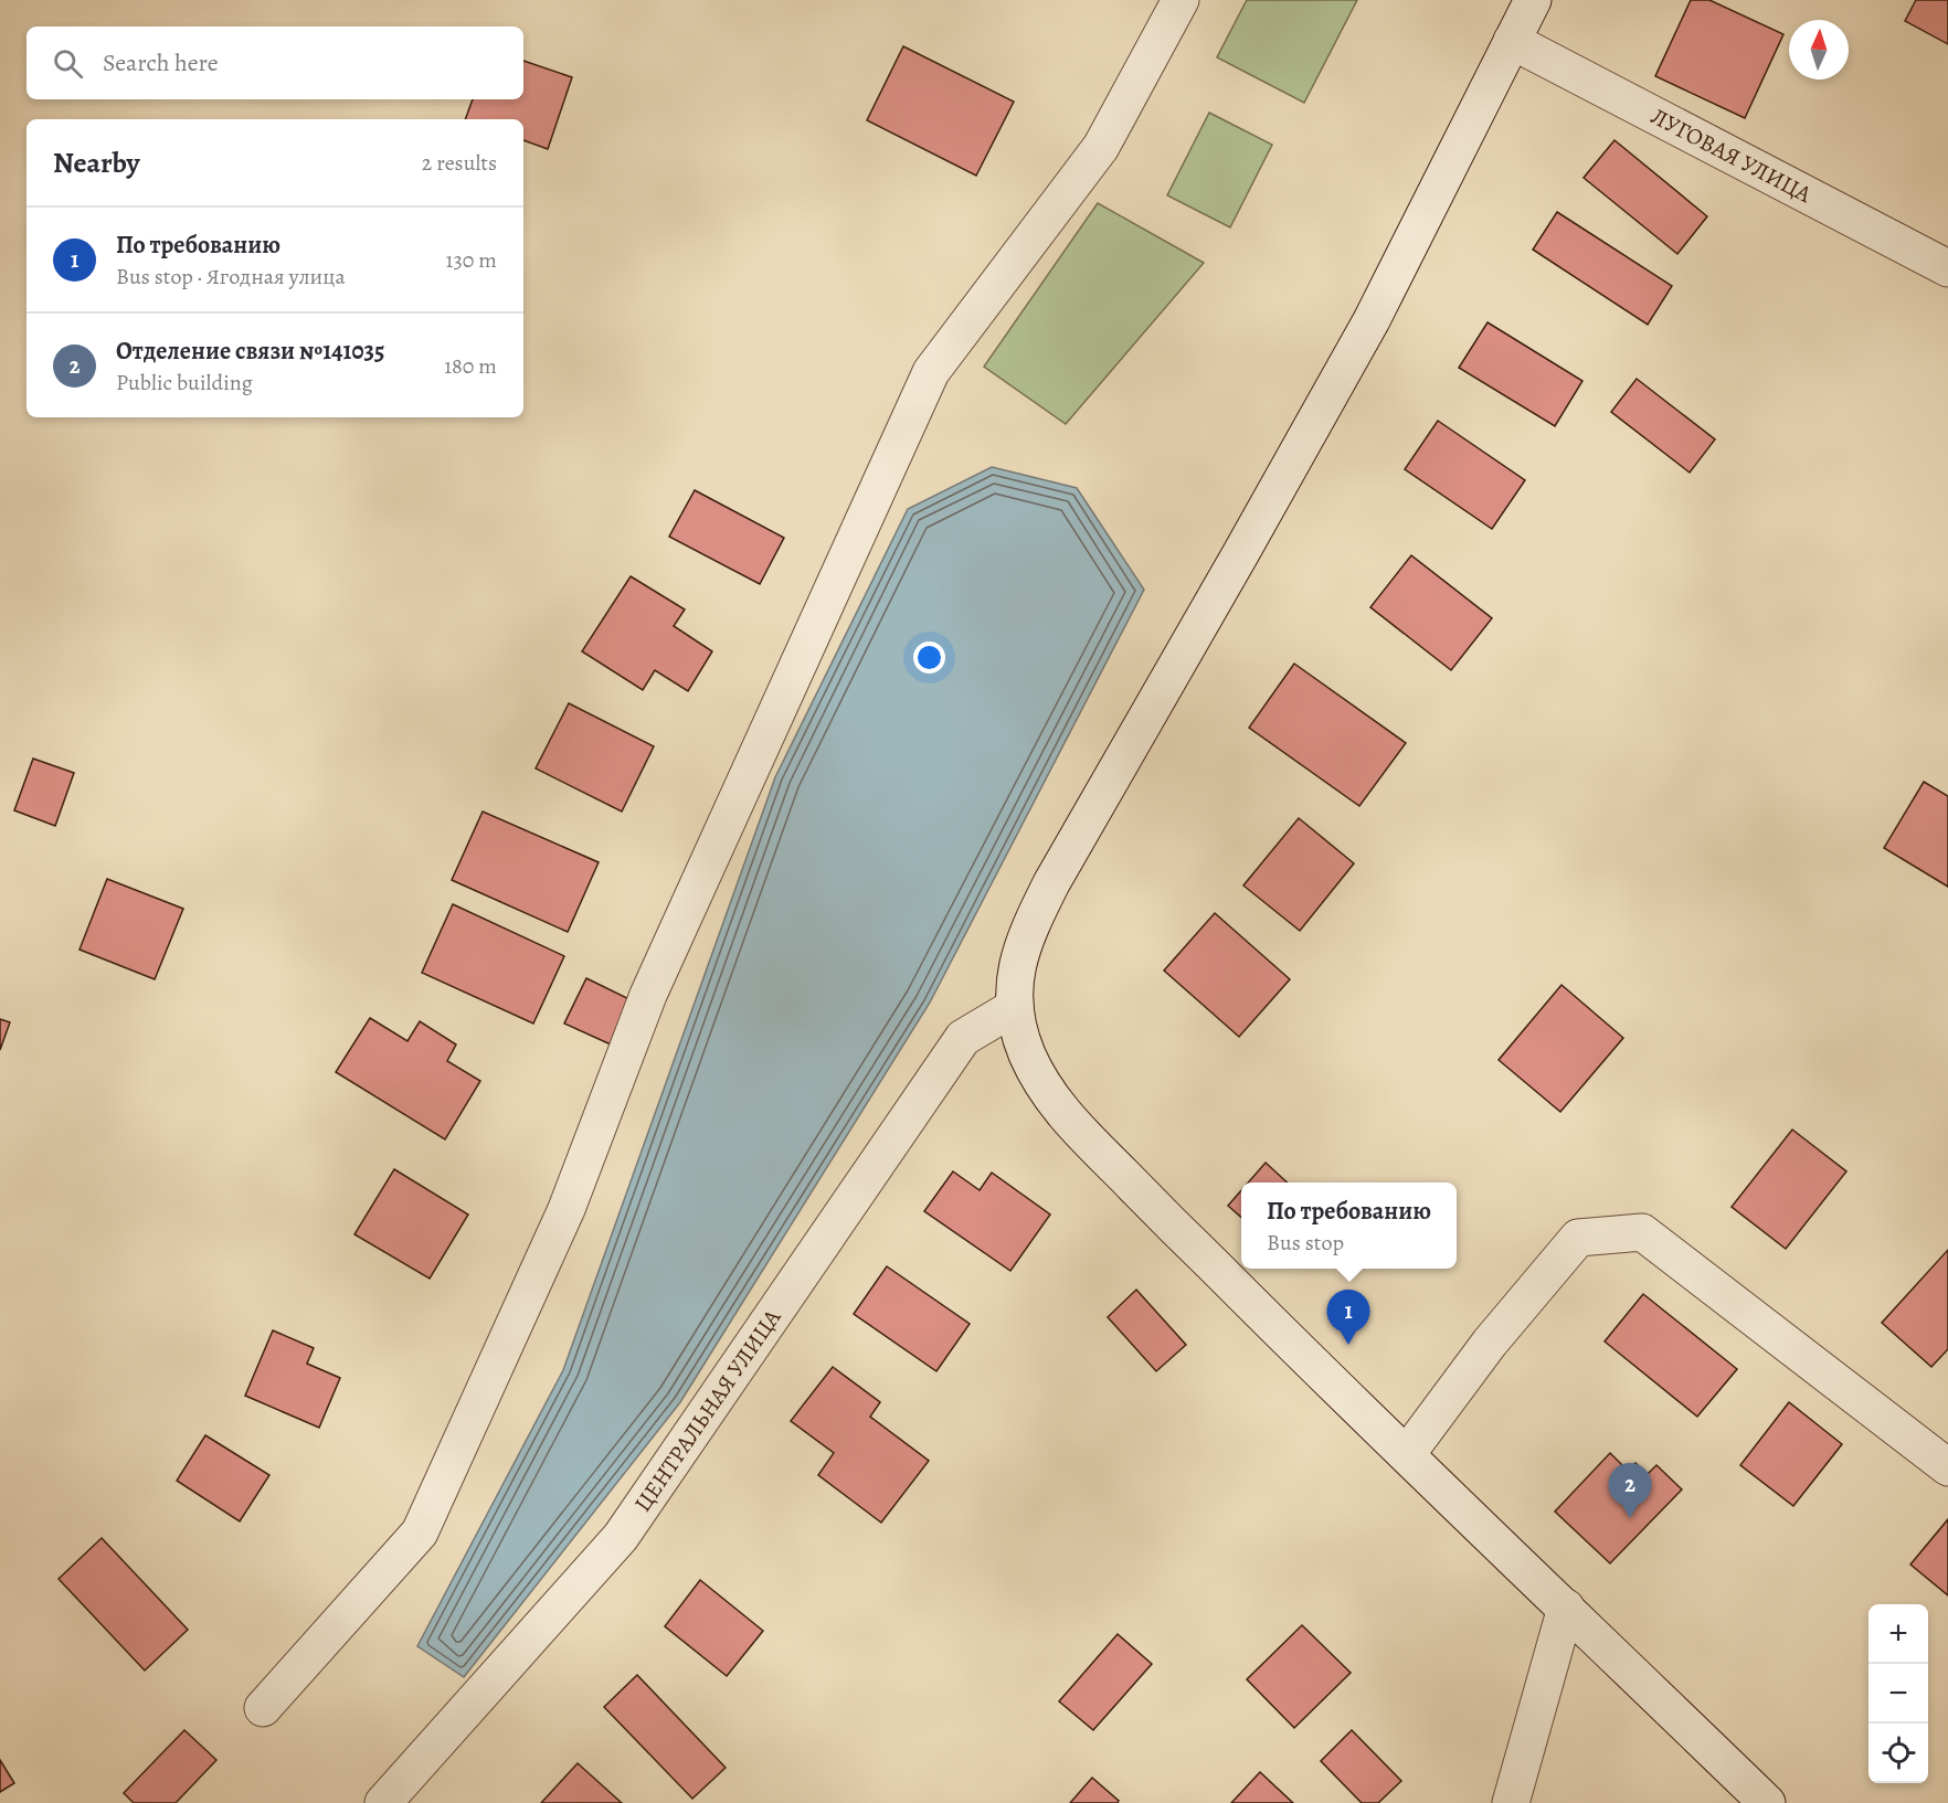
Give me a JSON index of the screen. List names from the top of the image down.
{
  "streets": {
    "street": ["ЛУГОВАЯ УЛИЦА", "ЦЕНТРАЛЬНАЯ УЛИЦА"]
  },
  "north": "top",
  "page": {
    "search": "Search here",
    "heading": ["Nearby", "2 results"],
    "list": [
      {
        "mark": "1",
        "name": "По требованию",
        "note": "Bus stop · Ягодная улица",
        "value": "130 m"
      },
      {
        "mark": "2",
        "name": "Отделение связи №141035",
        "note": "Public building",
        "value": "180 m"
      }
    ],
    "popup": ["По требованию", "Bus stop"],
    "pins": ["1", "2"],
    "map_buttons": ["+", "−"]
  }
}
